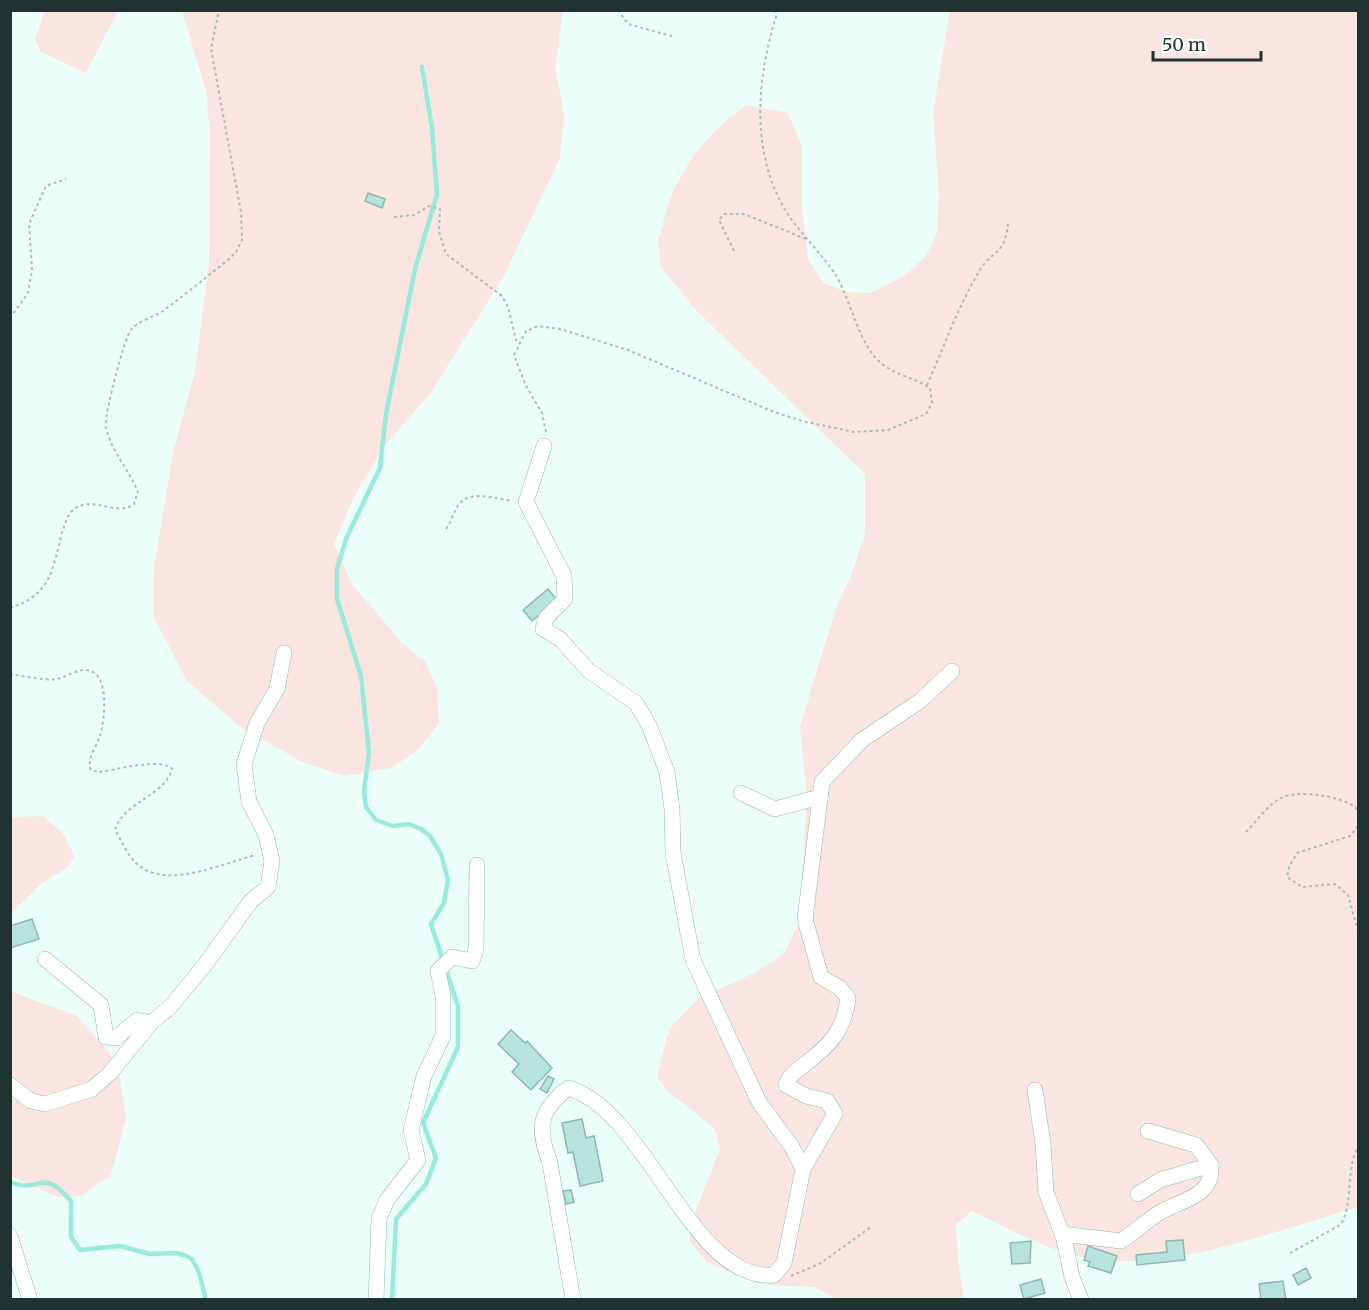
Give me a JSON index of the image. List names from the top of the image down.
{
  "scale_bar": "50 m"
}
